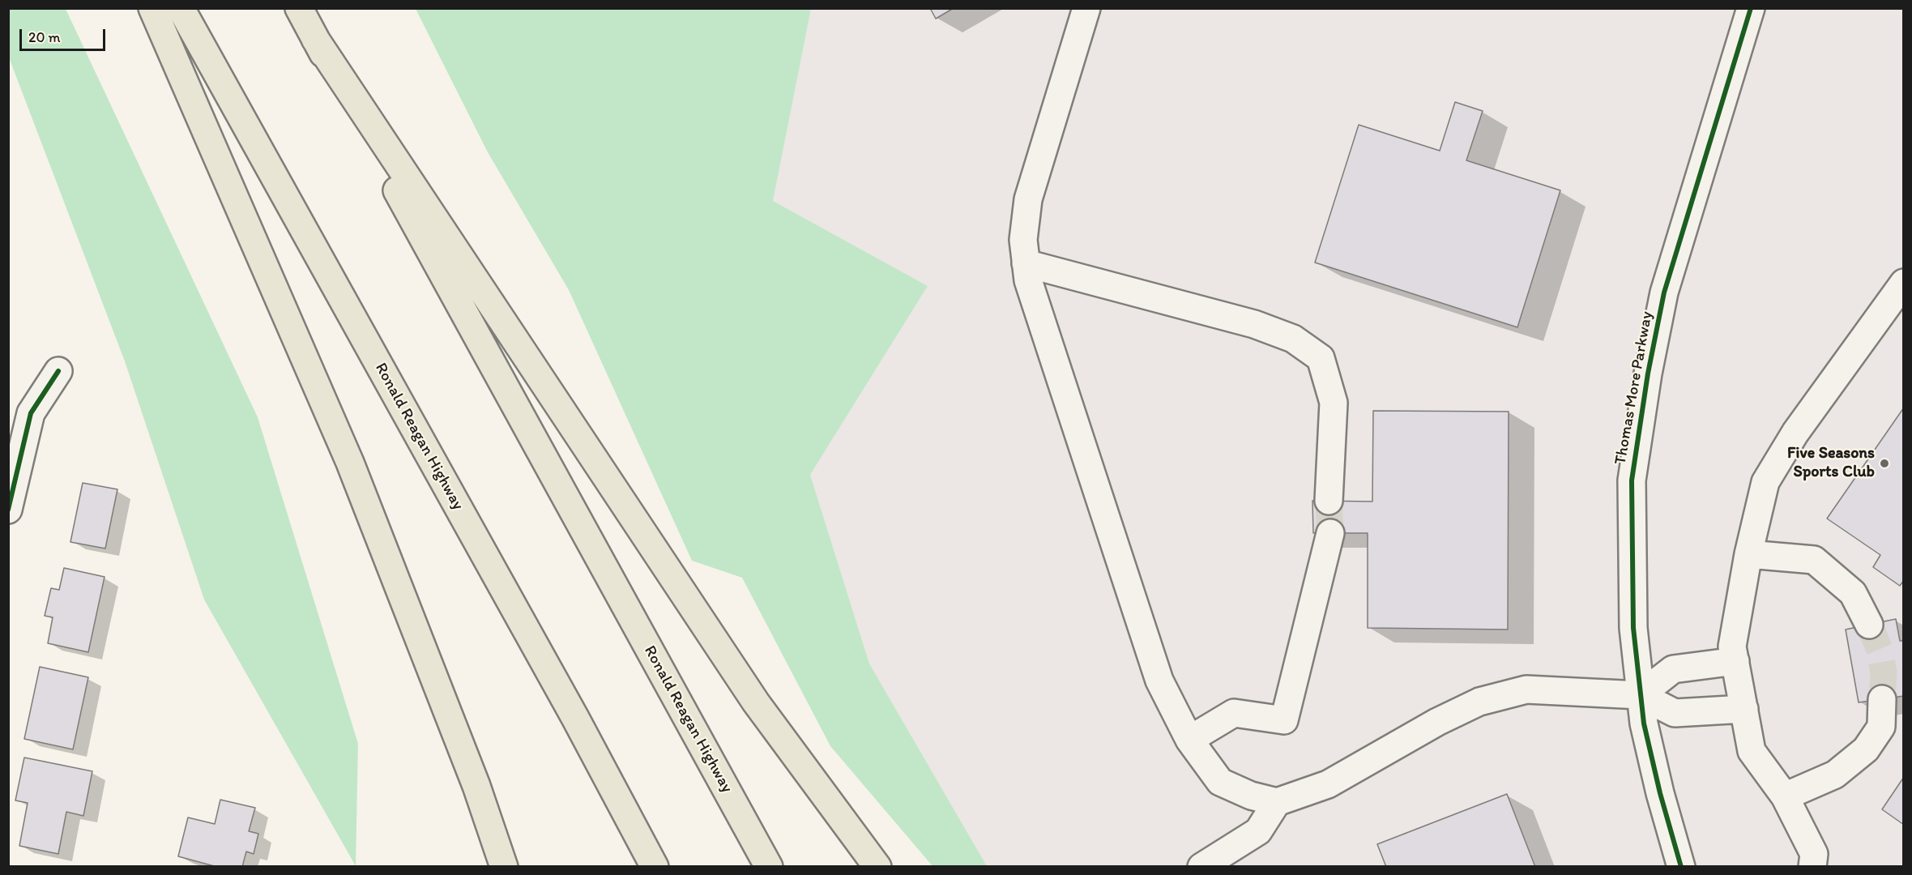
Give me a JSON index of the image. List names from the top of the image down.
{
  "streets": {
    "highway": ["Ronald Reagan Highway"],
    "street": ["Thomas More Parkway"]
  },
  "places": ["Five Seasons Sports Club"],
  "scale_bar": "20 m"
}
